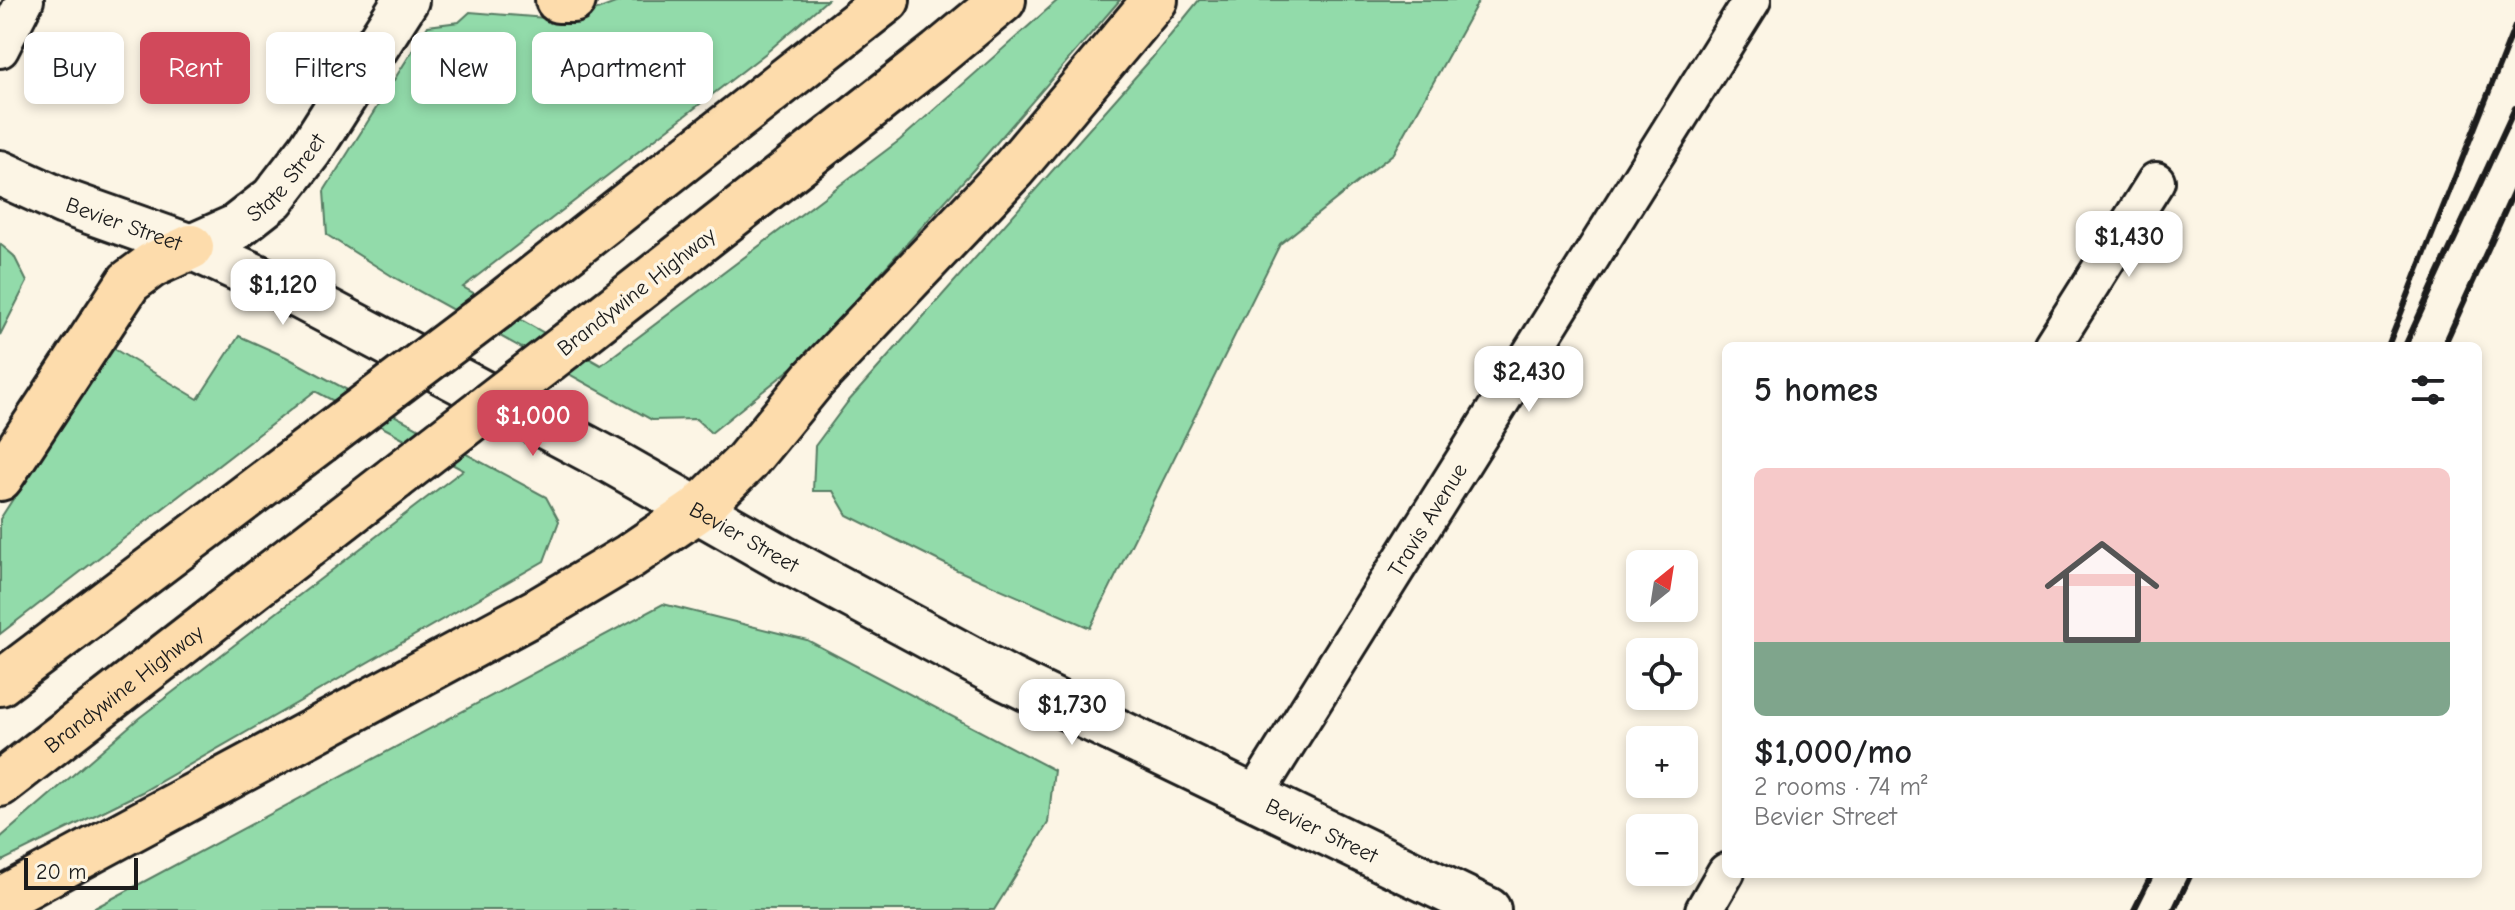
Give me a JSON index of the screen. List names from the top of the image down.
{
  "streets": {
    "main road": ["State Street", "Bevier Street", "Brandywine Highway"],
    "street": ["Travis Avenue"]
  },
  "crossings": [
    ["State Street", "Bevier Street"],
    ["Bevier Street", "Travis Avenue"]
  ],
  "scale_bar": "20 m",
  "north": "top right",
  "page": {
    "chip": [
      "Buy",
      "Rent",
      "Filters",
      "New",
      "Apartment"
    ],
    "price": [
      "$1,430",
      "$1,120",
      "$2,430",
      "$1,000",
      "$1,730"
    ],
    "heading": "5 homes",
    "list": [
      {
        "name": "$1,000/mo",
        "note": "2 rooms · 74 m² · Bevier Street"
      }
    ],
    "map_buttons": ["+", "−"],
    "scale": "20 m"
  }
}
